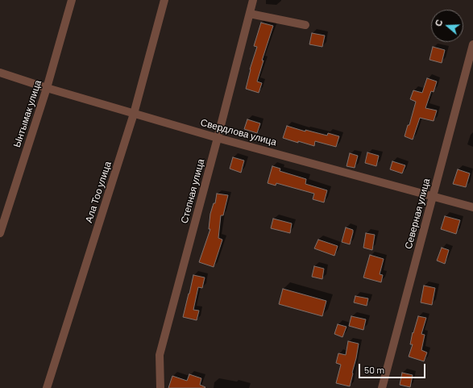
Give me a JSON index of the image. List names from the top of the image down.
{
  "streets": {
    "street": [
      "Ынтымак улица",
      "Свердлова улица",
      "Степная улица",
      "Ала Тоо улица",
      "Северная улица"
    ]
  },
  "crossings": [
    ["Ынтымак улица", "Свердлова улица"],
    ["Свердлова улица", "Степная улица"],
    ["Свердлова улица", "Ала Тоо улица"],
    ["Свердлова улица", "Северная улица"]
  ],
  "scale_bar": "50 m",
  "north": "left"
}
